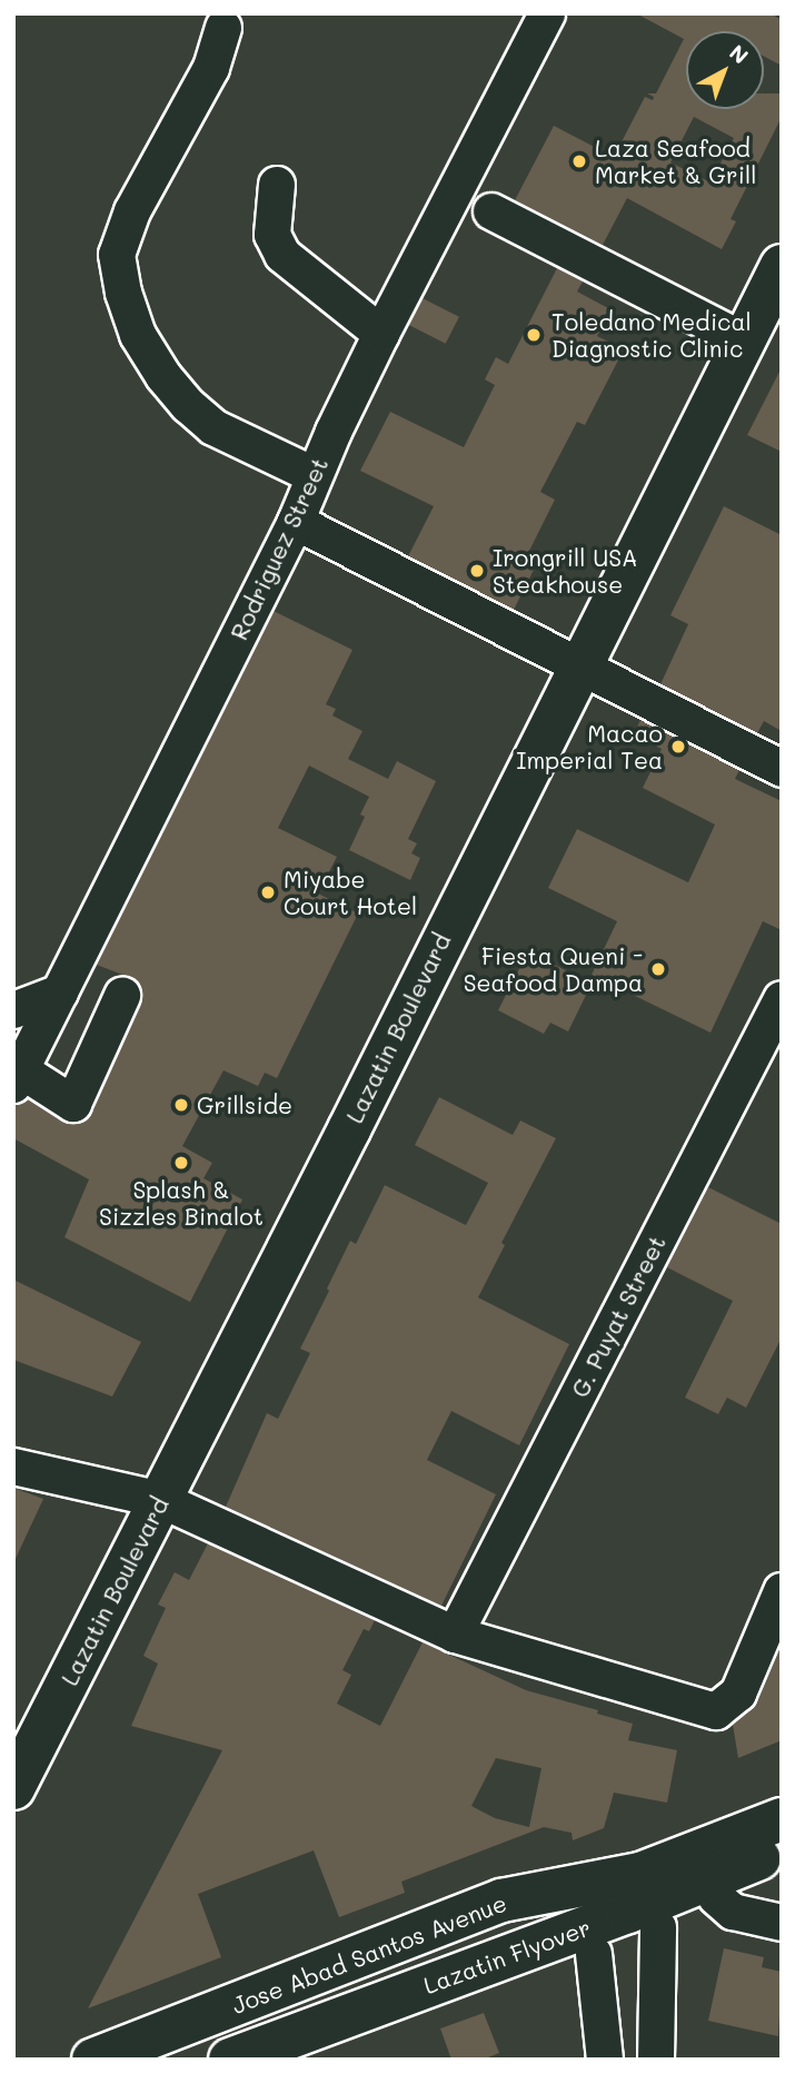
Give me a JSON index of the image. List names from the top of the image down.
{
  "streets": {
    "main road": ["Lazatin Boulevard", "Jose Abad Santos Avenue", "Lazatin Flyover"],
    "street": ["Rodriguez Street", "G. Puyat Street"]
  },
  "crossings": [
    ["Jose Abad Santos Avenue", "Lazatin Flyover"]
  ],
  "places": [
    "Laza Seafood Market & Grill",
    "Toledano Medical Diagnostic Clinic",
    "Irongrill USA Steakhouse",
    "Macao Imperial Tea",
    "Miyabe Court Hotel",
    "Fiesta Queni - Seafood Dampa",
    "Grillside",
    "Splash & Sizzles Binalot"
  ],
  "north": "top right"
}
